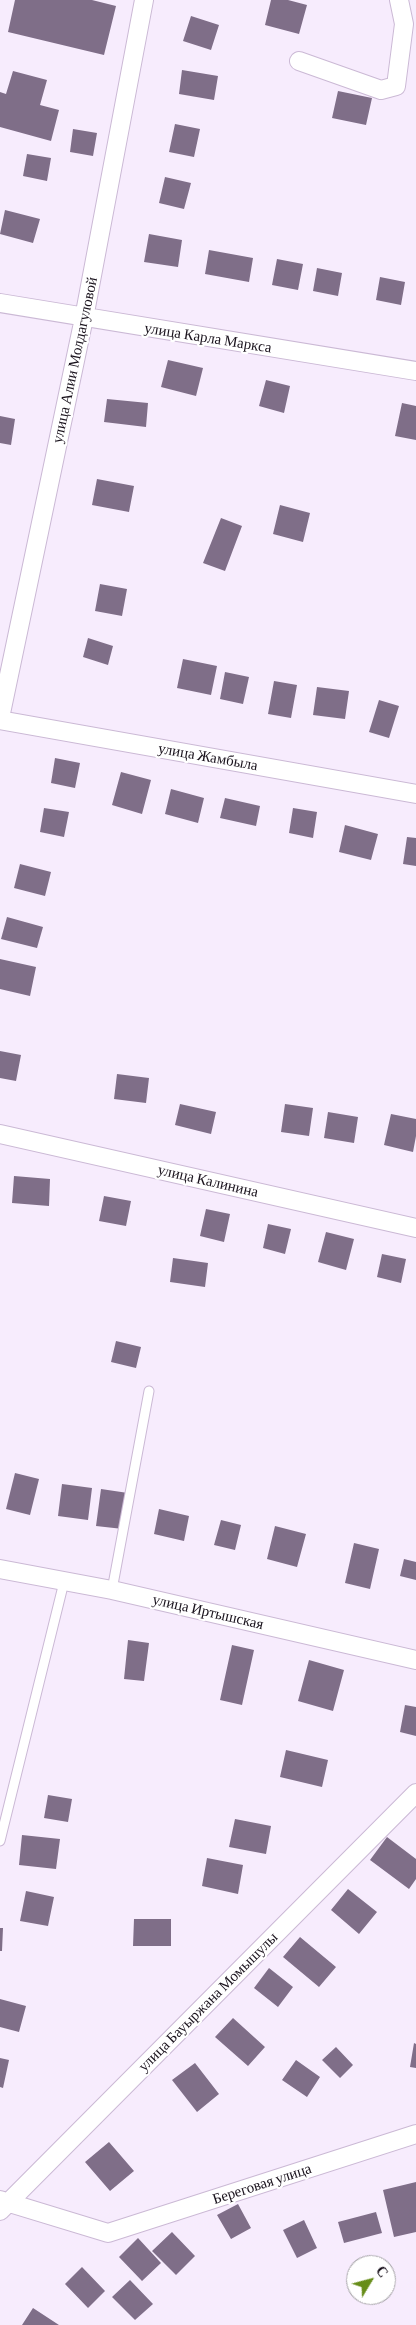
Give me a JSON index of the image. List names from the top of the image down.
{
  "streets": {
    "street": [
      "улица Карла Маркса",
      "улица Алии Молдагуловой",
      "улица Жамбыла",
      "улица Калинина",
      "улица Иртышская",
      "улица Бауыржана Момышулы",
      "Береговая улица"
    ]
  },
  "crossings": [
    ["улица Карла Маркса", "улица Алии Молдагуловой"],
    ["улица Алии Молдагуловой", "улица Жамбыла"],
    ["улица Бауыржана Момышулы", "Береговая улица"]
  ],
  "north": "top right"
}
